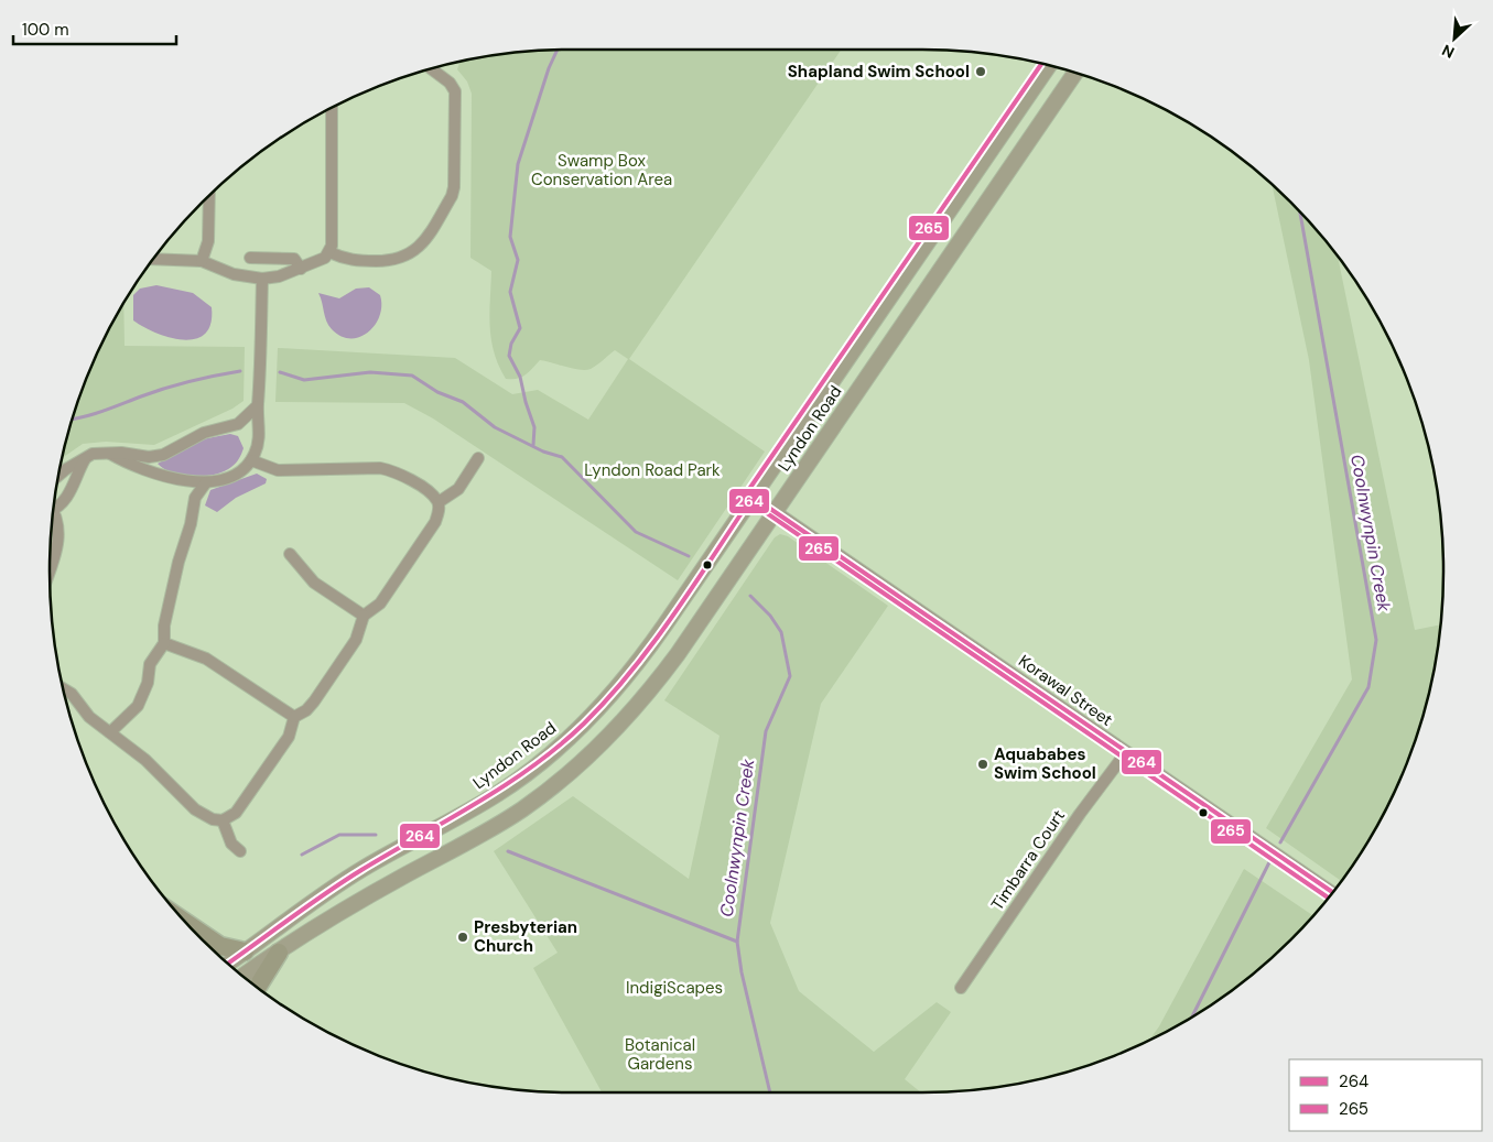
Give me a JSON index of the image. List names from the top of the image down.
{
  "streets": {
    "main road": ["Lyndon Road"],
    "street": ["Korawal Street", "Timbarra Court"]
  },
  "crossings": [
    ["Lyndon Road", "Korawal Street"],
    ["Korawal Street", "Timbarra Court"]
  ],
  "water": ["Coolnwynpin Creek"],
  "parks": [
    "Swamp Box Conservation Area",
    "Lyndon Road Park",
    "IndigiScapes",
    "Botanical Gardens"
  ],
  "places": ["Shapland Swim School", "Aquababes Swim School", "Presbyterian Church"],
  "lines": ["transit line 265", "transit line 264"],
  "legend": ["264", "265"],
  "scale_bar": "100 m",
  "north": "bottom left"
}
